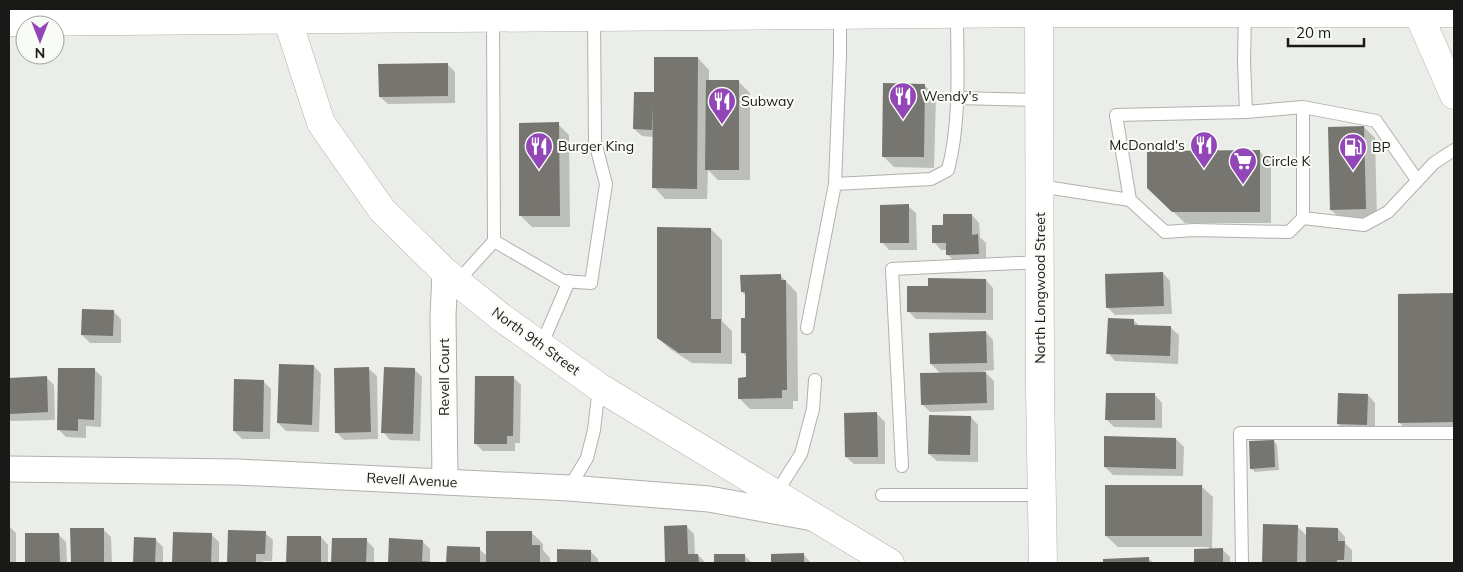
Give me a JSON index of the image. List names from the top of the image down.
{
  "streets": {
    "main road": ["North Longwood Street", "North 9th Street"],
    "street": ["Revell Court", "Revell Avenue"]
  },
  "crossings": [
    ["North 9th Street", "Revell Court"],
    ["North 9th Street", "Revell Avenue"],
    ["Revell Court", "Revell Avenue"]
  ],
  "places": {
    "restaurant": [
      "Wendy's",
      "Subway",
      "McDonald's",
      "Burger King"
    ],
    "fuel station": ["BP"],
    "supermarket": ["Circle K"]
  },
  "scale_bar": "20 m",
  "north": "bottom"
}
